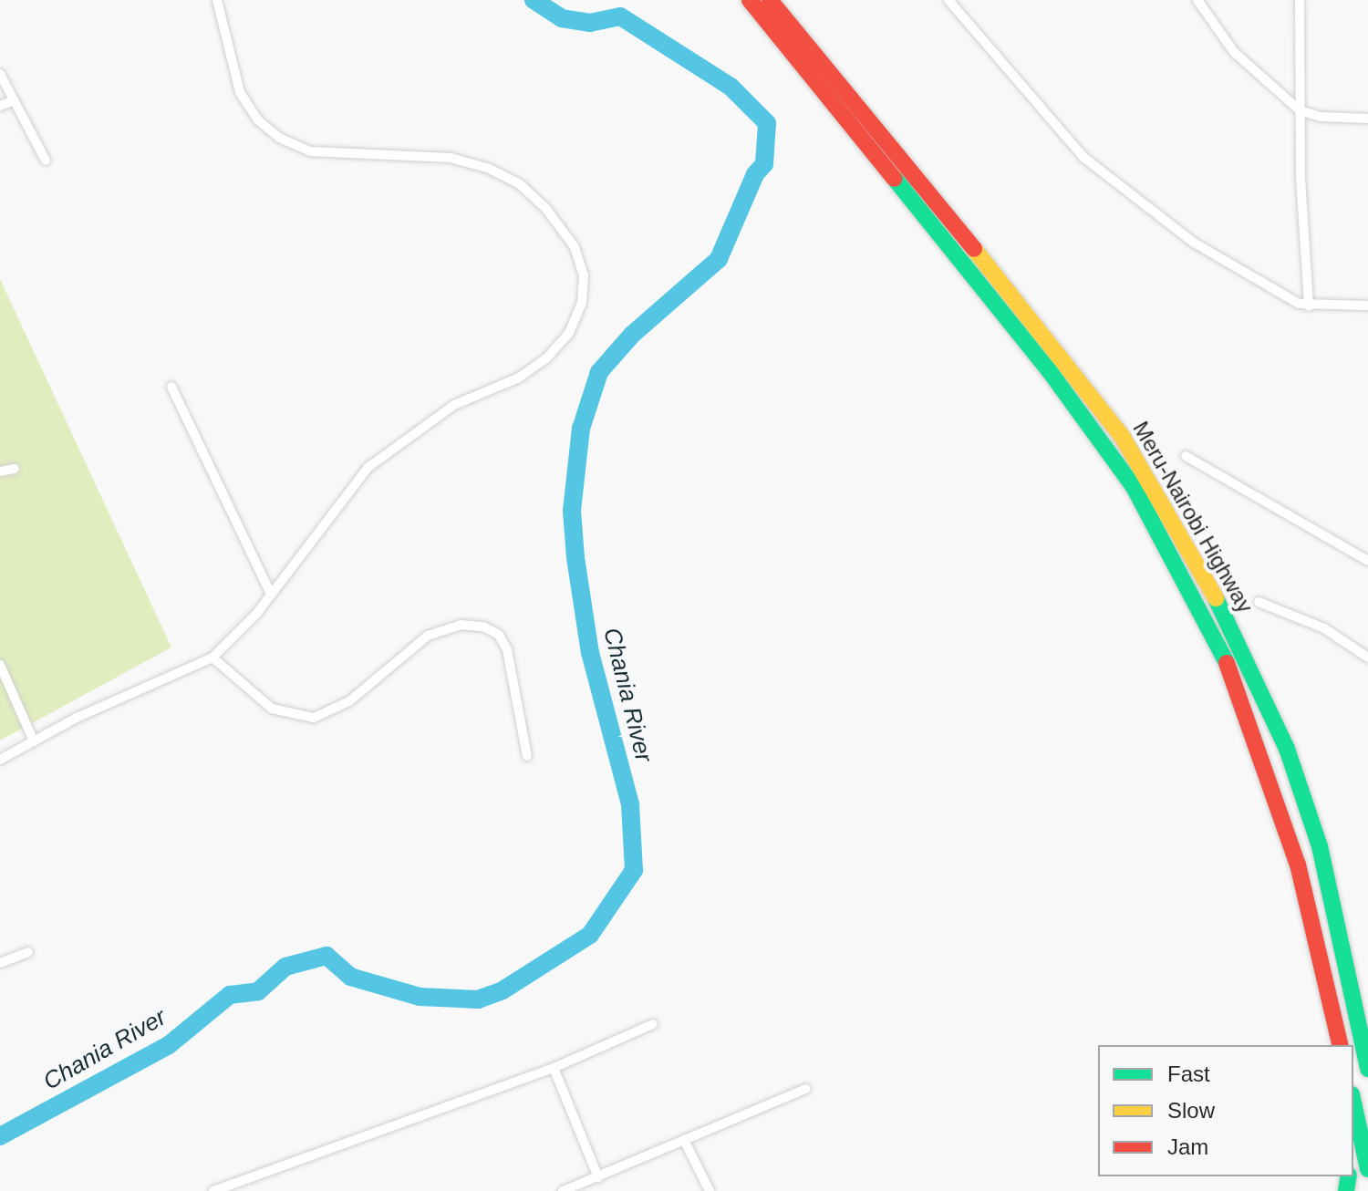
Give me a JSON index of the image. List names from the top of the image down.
{
  "streets": {
    "highway": ["Meru-Nairobi Highway"]
  },
  "water": ["Chania River"],
  "legend": ["Fast", "Slow", "Jam"]
}
